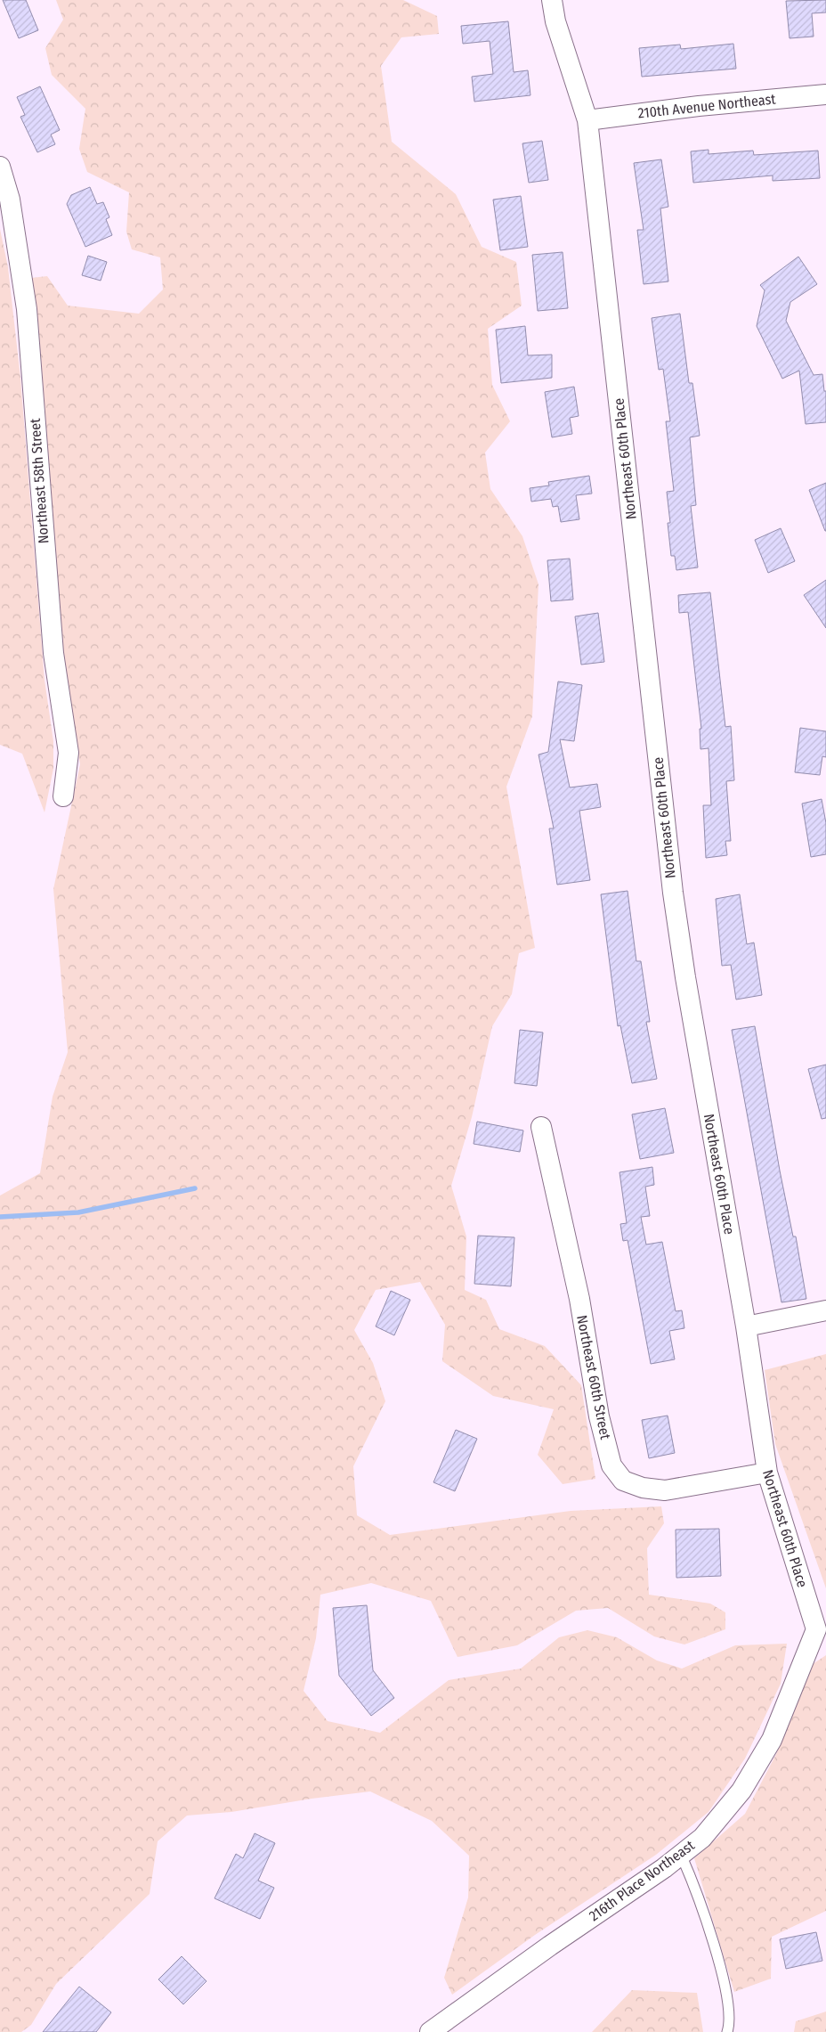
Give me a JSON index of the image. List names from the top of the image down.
{
  "streets": {
    "street": [
      "210th Avenue Northeast",
      "Northeast 60th Place",
      "Northeast 58th Street",
      "Northeast 60th Street",
      "216th Place Northeast"
    ]
  },
  "crossings": [
    ["210th Avenue Northeast", "Northeast 60th Place"],
    ["Northeast 60th Place", "Northeast 60th Street"],
    ["Northeast 60th Place", "216th Place Northeast"]
  ]
}
